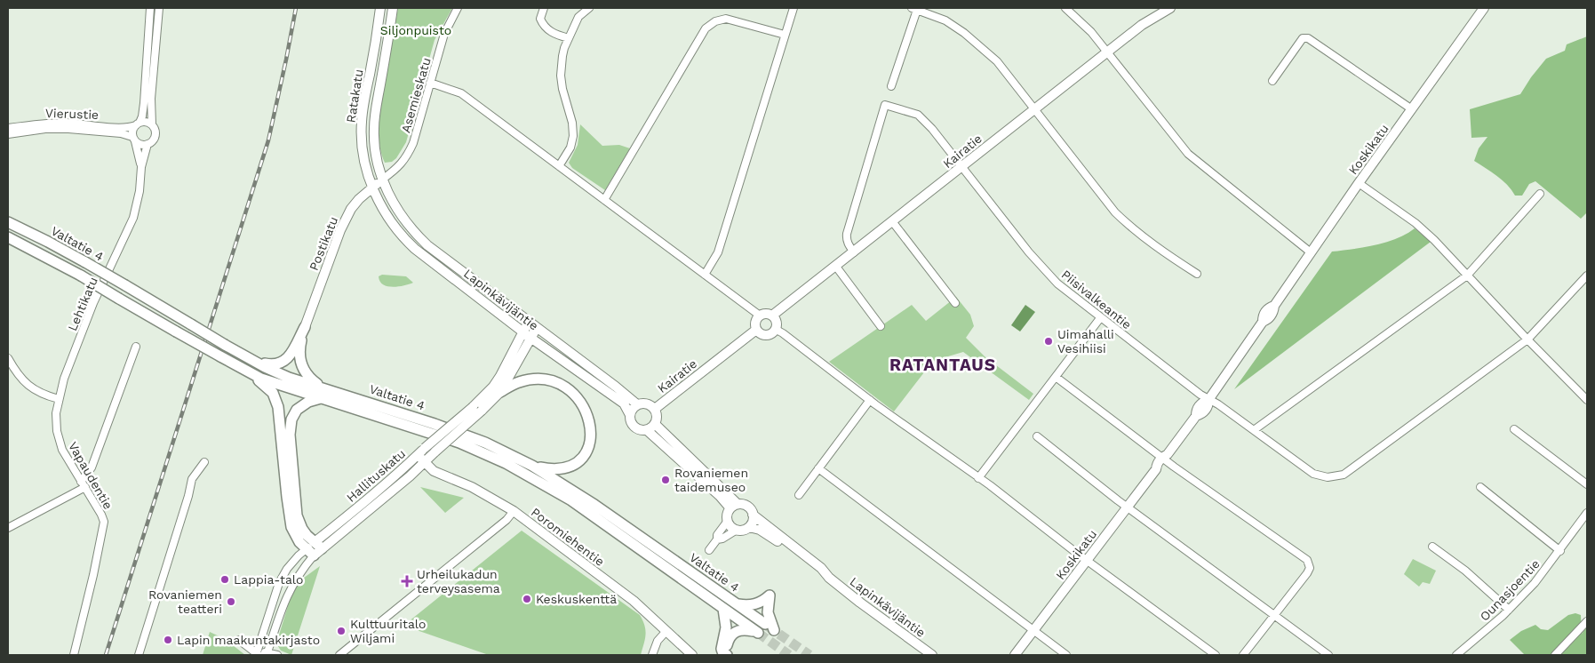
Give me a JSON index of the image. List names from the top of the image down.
{
  "streets": {
    "highway": ["Valtatie 4"],
    "main road": [
      "Ratakatu",
      "Koskikatu",
      "Kairatie",
      "Postikatu",
      "Lapinkävijäntie",
      "Hallituskatu",
      "Poromiehentie"
    ],
    "street": [
      "Asemieskatu",
      "Vierustie",
      "Piisivalkeantie",
      "Lehtikatu",
      "Vapaudentie",
      "Ounasjoentie"
    ]
  },
  "crossings": [
    ["Asemieskatu", "Ratakatu"],
    ["Asemieskatu", "Postikatu"],
    ["Asemieskatu", "Lapinkävijäntie"],
    ["Ratakatu", "Postikatu"],
    ["Ratakatu", "Lapinkävijäntie"],
    ["Vierustie", "Lehtikatu"],
    ["Koskikatu", "Piisivalkeantie"],
    ["Kairatie", "Lapinkävijäntie"],
    ["Kairatie", "Piisivalkeantie"],
    ["Postikatu", "Lapinkävijäntie"],
    ["Lapinkävijäntie", "Hallituskatu"],
    ["Lehtikatu", "Vapaudentie"],
    ["Hallituskatu", "Poromiehentie"]
  ],
  "districts": ["RATANTAUS"],
  "parks": ["Siljonpuisto"],
  "places": {
    "other": [
      "Uimahalli Vesihiisi",
      "Rovaniemen taidemuseo",
      "Lappia-talo",
      "Keskuskenttä",
      "Rovaniemen teatteri",
      "Kulttuuritalo Wiljami",
      "Lapin maakuntakirjasto"
    ],
    "health": ["Urheilukadun terveysasema"]
  }
}
